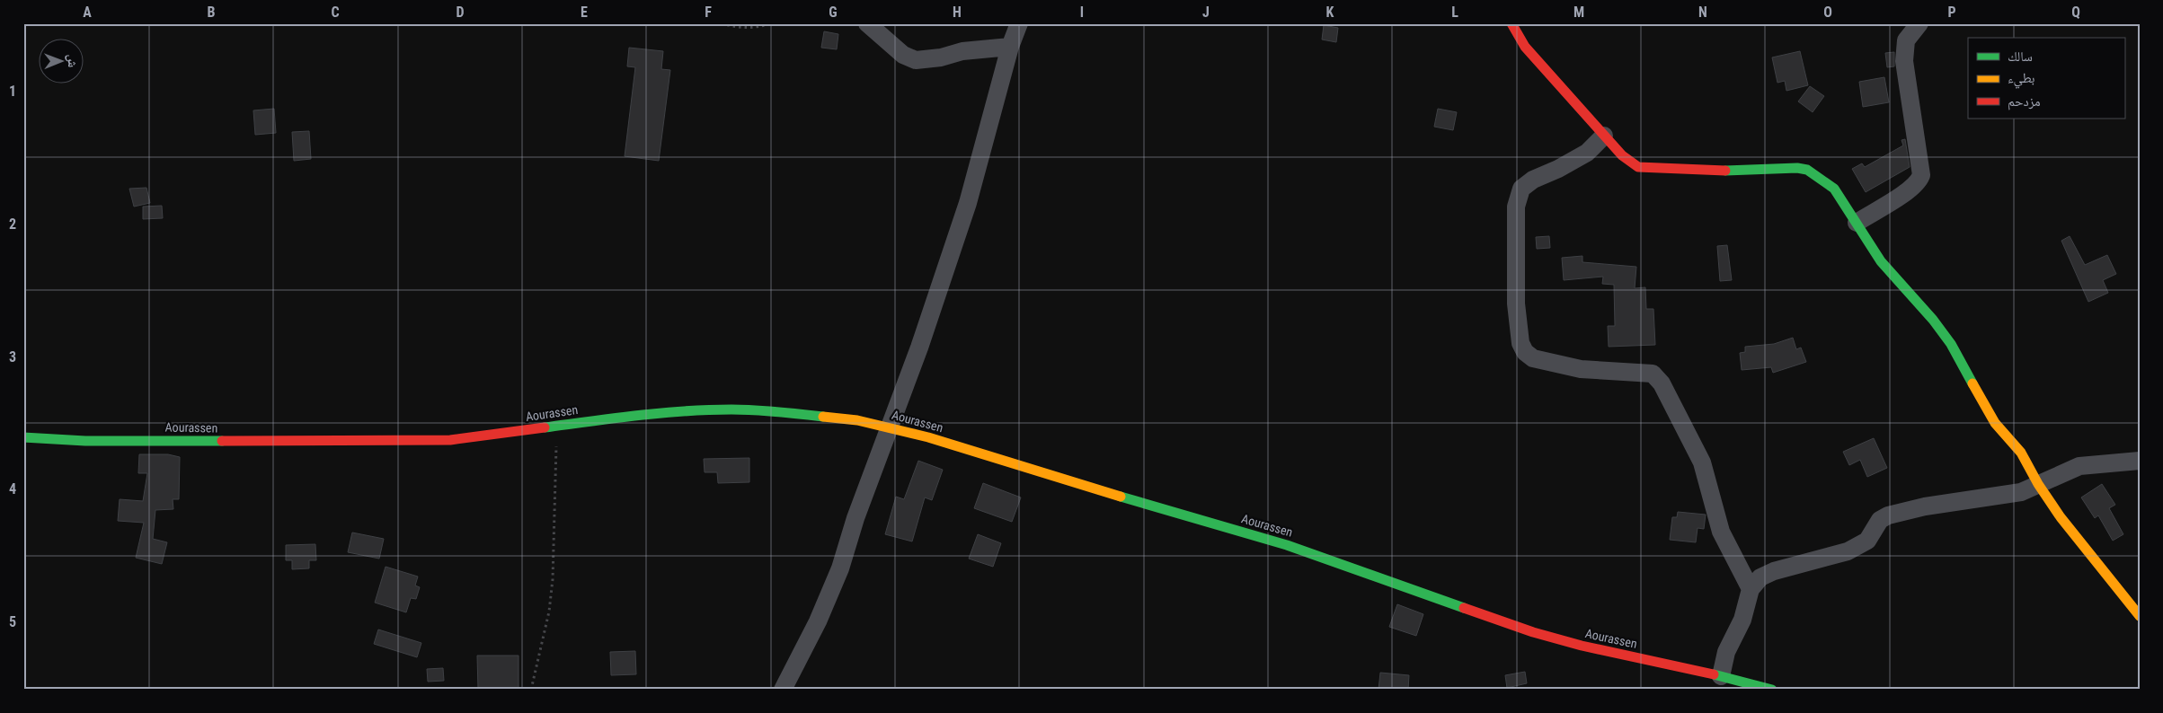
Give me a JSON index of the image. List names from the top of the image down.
{
  "streets": {
    "street": ["Aourassen"]
  },
  "legend": ["سالك", "بطيء", "مزدحم"],
  "north": "right",
  "grid": {
    "columns": [
      "A",
      "B",
      "C",
      "D",
      "E",
      "F",
      "G",
      "H",
      "I",
      "J",
      "K",
      "L",
      "M",
      "N",
      "O",
      "P",
      "Q"
    ],
    "rows": [
      "1",
      "2",
      "3",
      "4",
      "5"
    ]
  }
}
